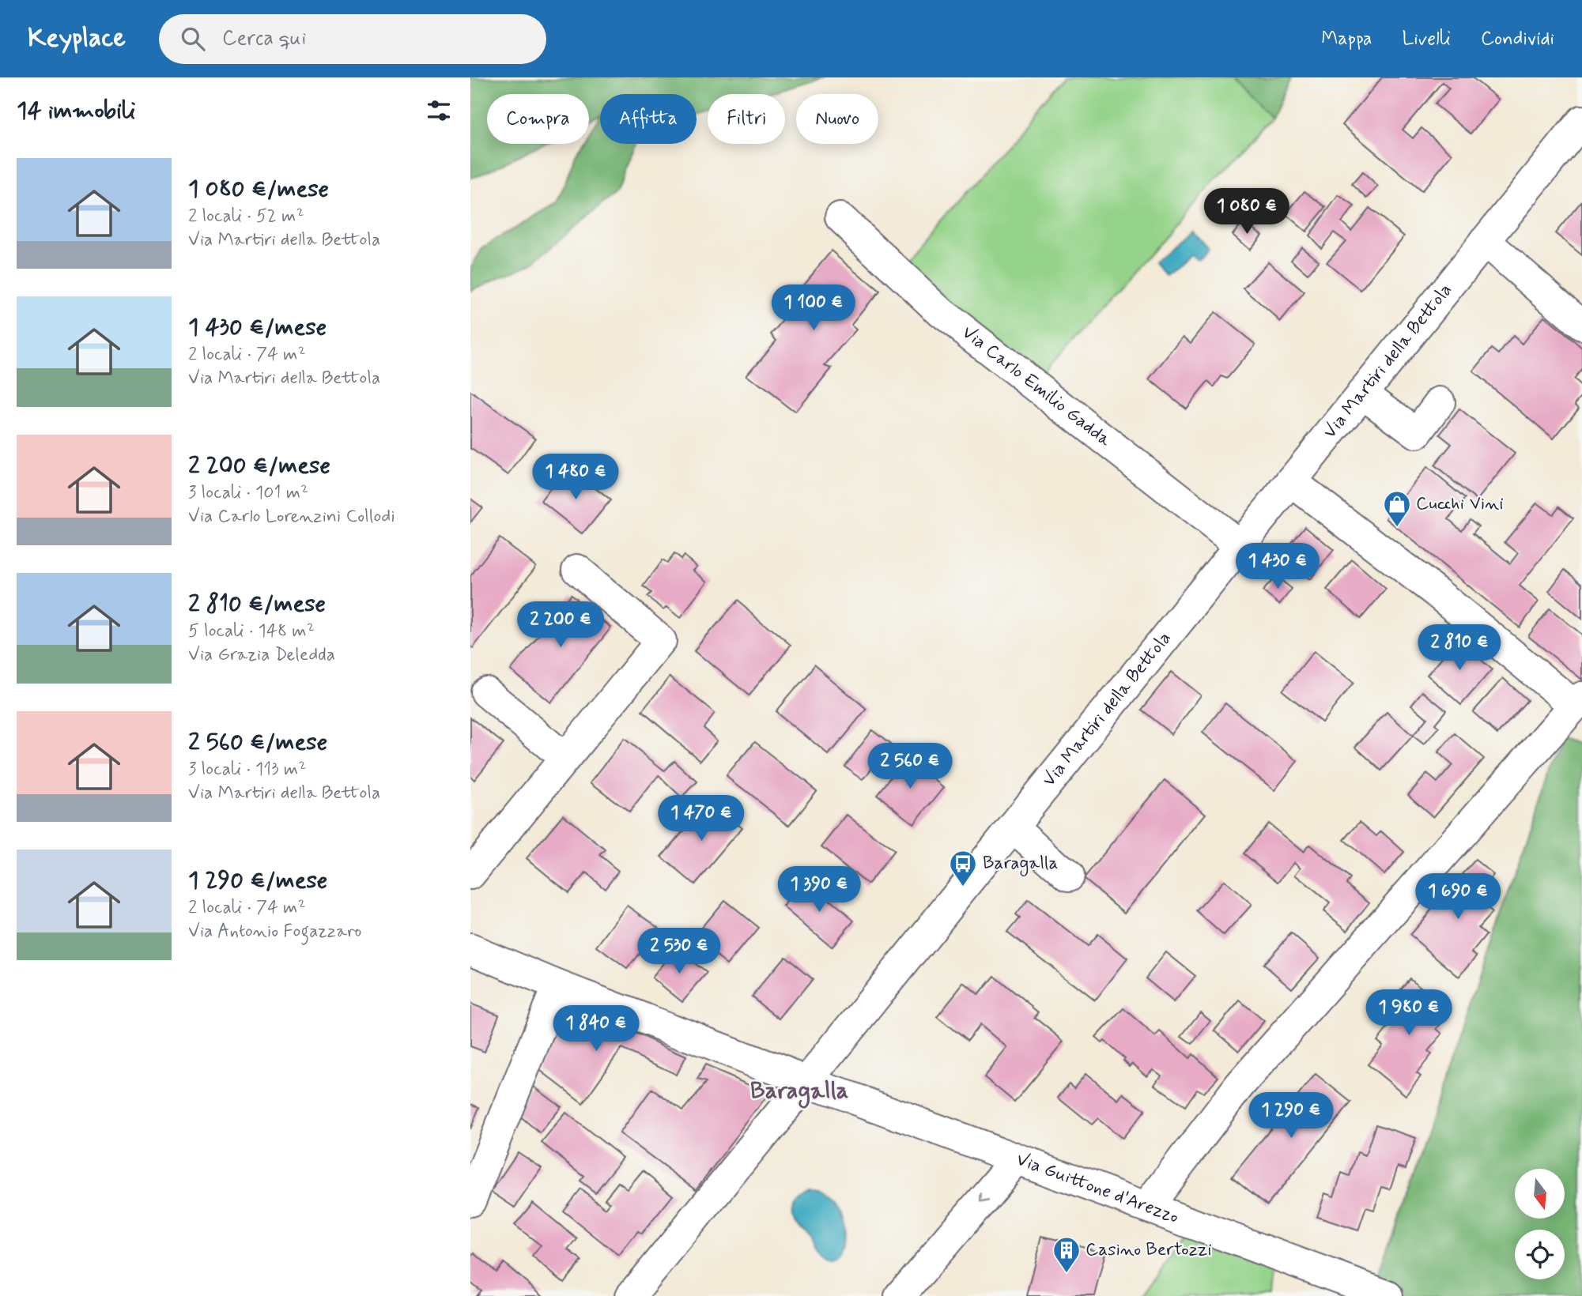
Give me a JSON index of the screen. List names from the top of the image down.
{
  "streets": {
    "street": ["Via Martiri della Bettola", "Via Carlo Emilio Gadda", "Via Guittone d'Arezzo"]
  },
  "crossings": [
    ["Via Martiri della Bettola", "Via Carlo Emilio Gadda"],
    ["Via Martiri della Bettola", "Via Guittone d'Arezzo"]
  ],
  "districts": ["Baragalla"],
  "places": {
    "shop": ["Cucchi Vini"],
    "bus stop": ["Baragalla"],
    "building": ["Casino Bertozzi"]
  },
  "north": "bottom",
  "page": {
    "header": "Keyplace",
    "search": "Cerca qui",
    "nav": ["Mappa", "Livelli", "Condividi"],
    "heading": "14 immobili",
    "chip": [
      "Compra",
      "Affitta",
      "Filtri",
      "Nuovo"
    ],
    "list": [
      {
        "name": "1 080 €/mese",
        "note": "2 locali · 52 m² · Via Martiri della Bettola"
      },
      {
        "name": "1 430 €/mese",
        "note": "2 locali · 74 m² · Via Martiri della Bettola"
      },
      {
        "name": "2 200 €/mese",
        "note": "3 locali · 101 m² · Via Carlo Lorenzini Collodi"
      },
      {
        "name": "2 810 €/mese",
        "note": "5 locali · 148 m² · Via Grazia Deledda"
      },
      {
        "name": "2 560 €/mese",
        "note": "3 locali · 113 m² · Via Martiri della Bettola"
      },
      {
        "name": "1 290 €/mese",
        "note": "2 locali · 74 m² · Via Antonio Fogazzaro"
      }
    ],
    "price": [
      "1 080 €",
      "1 100 €",
      "1 480 €",
      "1 430 €",
      "2 200 €",
      "2 810 €",
      "2 560 €",
      "1 470 €",
      "1 390 €",
      "1 690 €",
      "2 530 €",
      "1 980 €",
      "1 840 €",
      "1 290 €"
    ]
  }
}
